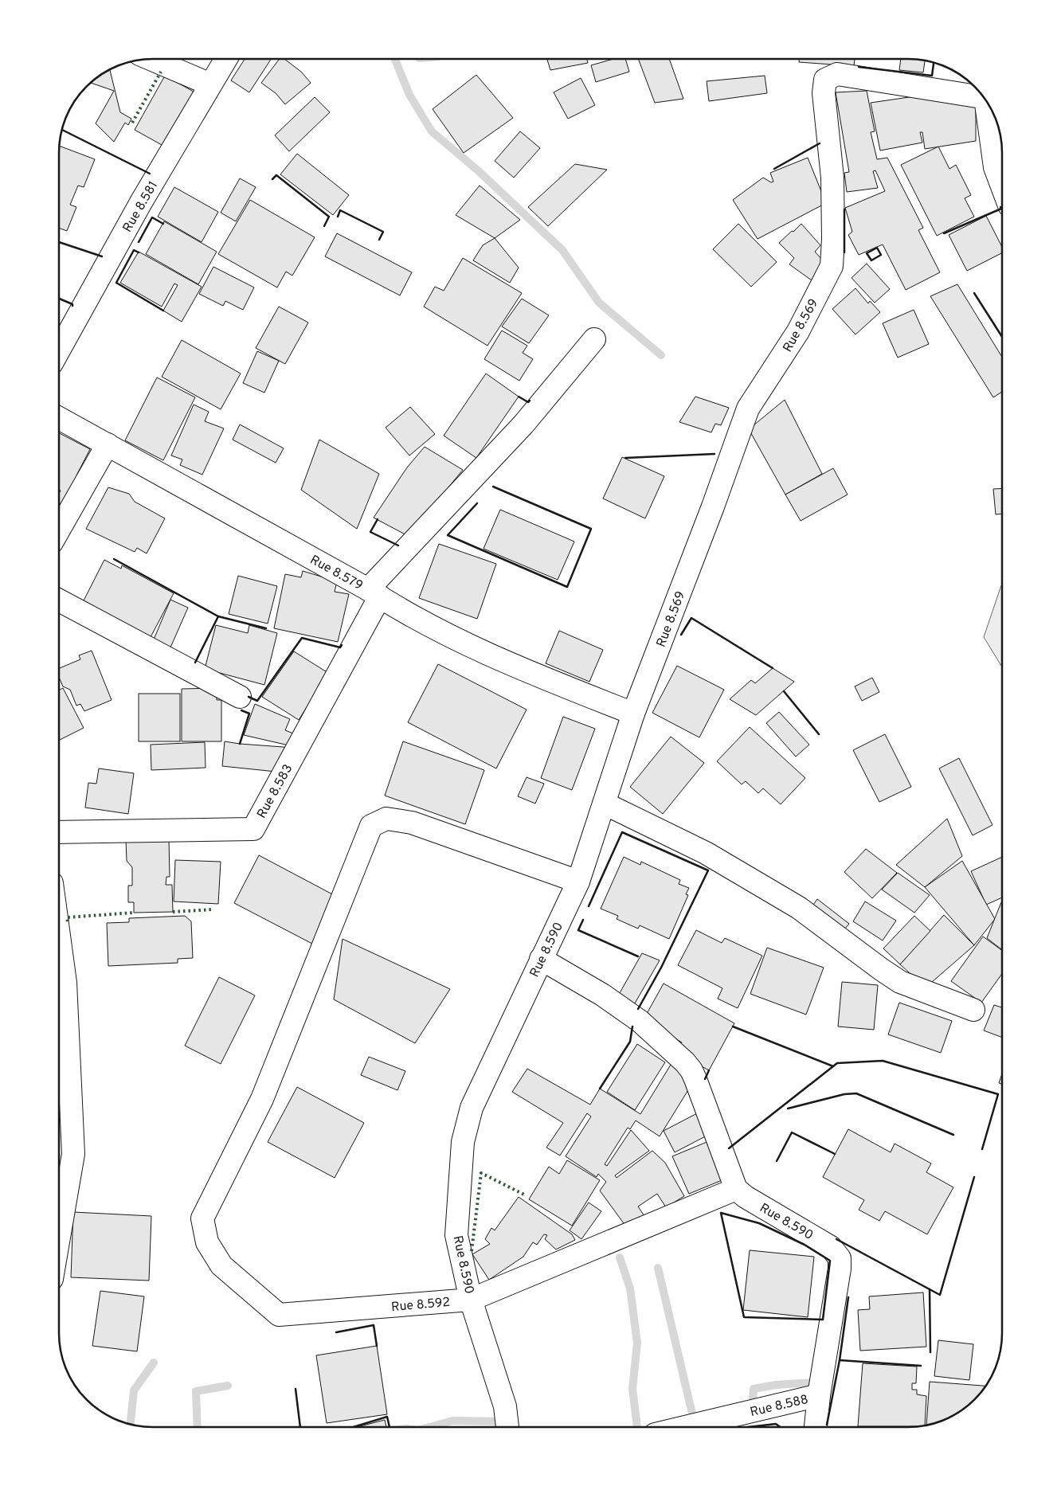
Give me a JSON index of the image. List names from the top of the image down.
{
  "streets": {
    "street": [
      "Rue 8.581",
      "Rue 8.569",
      "Rue 8.579",
      "Rue 8.583",
      "Rue 8.590",
      "Rue 8.592",
      "Rue 8.588"
    ]
  },
  "crossings": [
    ["Rue 8.569", "Rue 8.590"],
    ["Rue 8.579", "Rue 8.583"],
    ["Rue 8.590", "Rue 8.592"],
    ["Rue 8.590", "Rue 8.588"]
  ]
}
